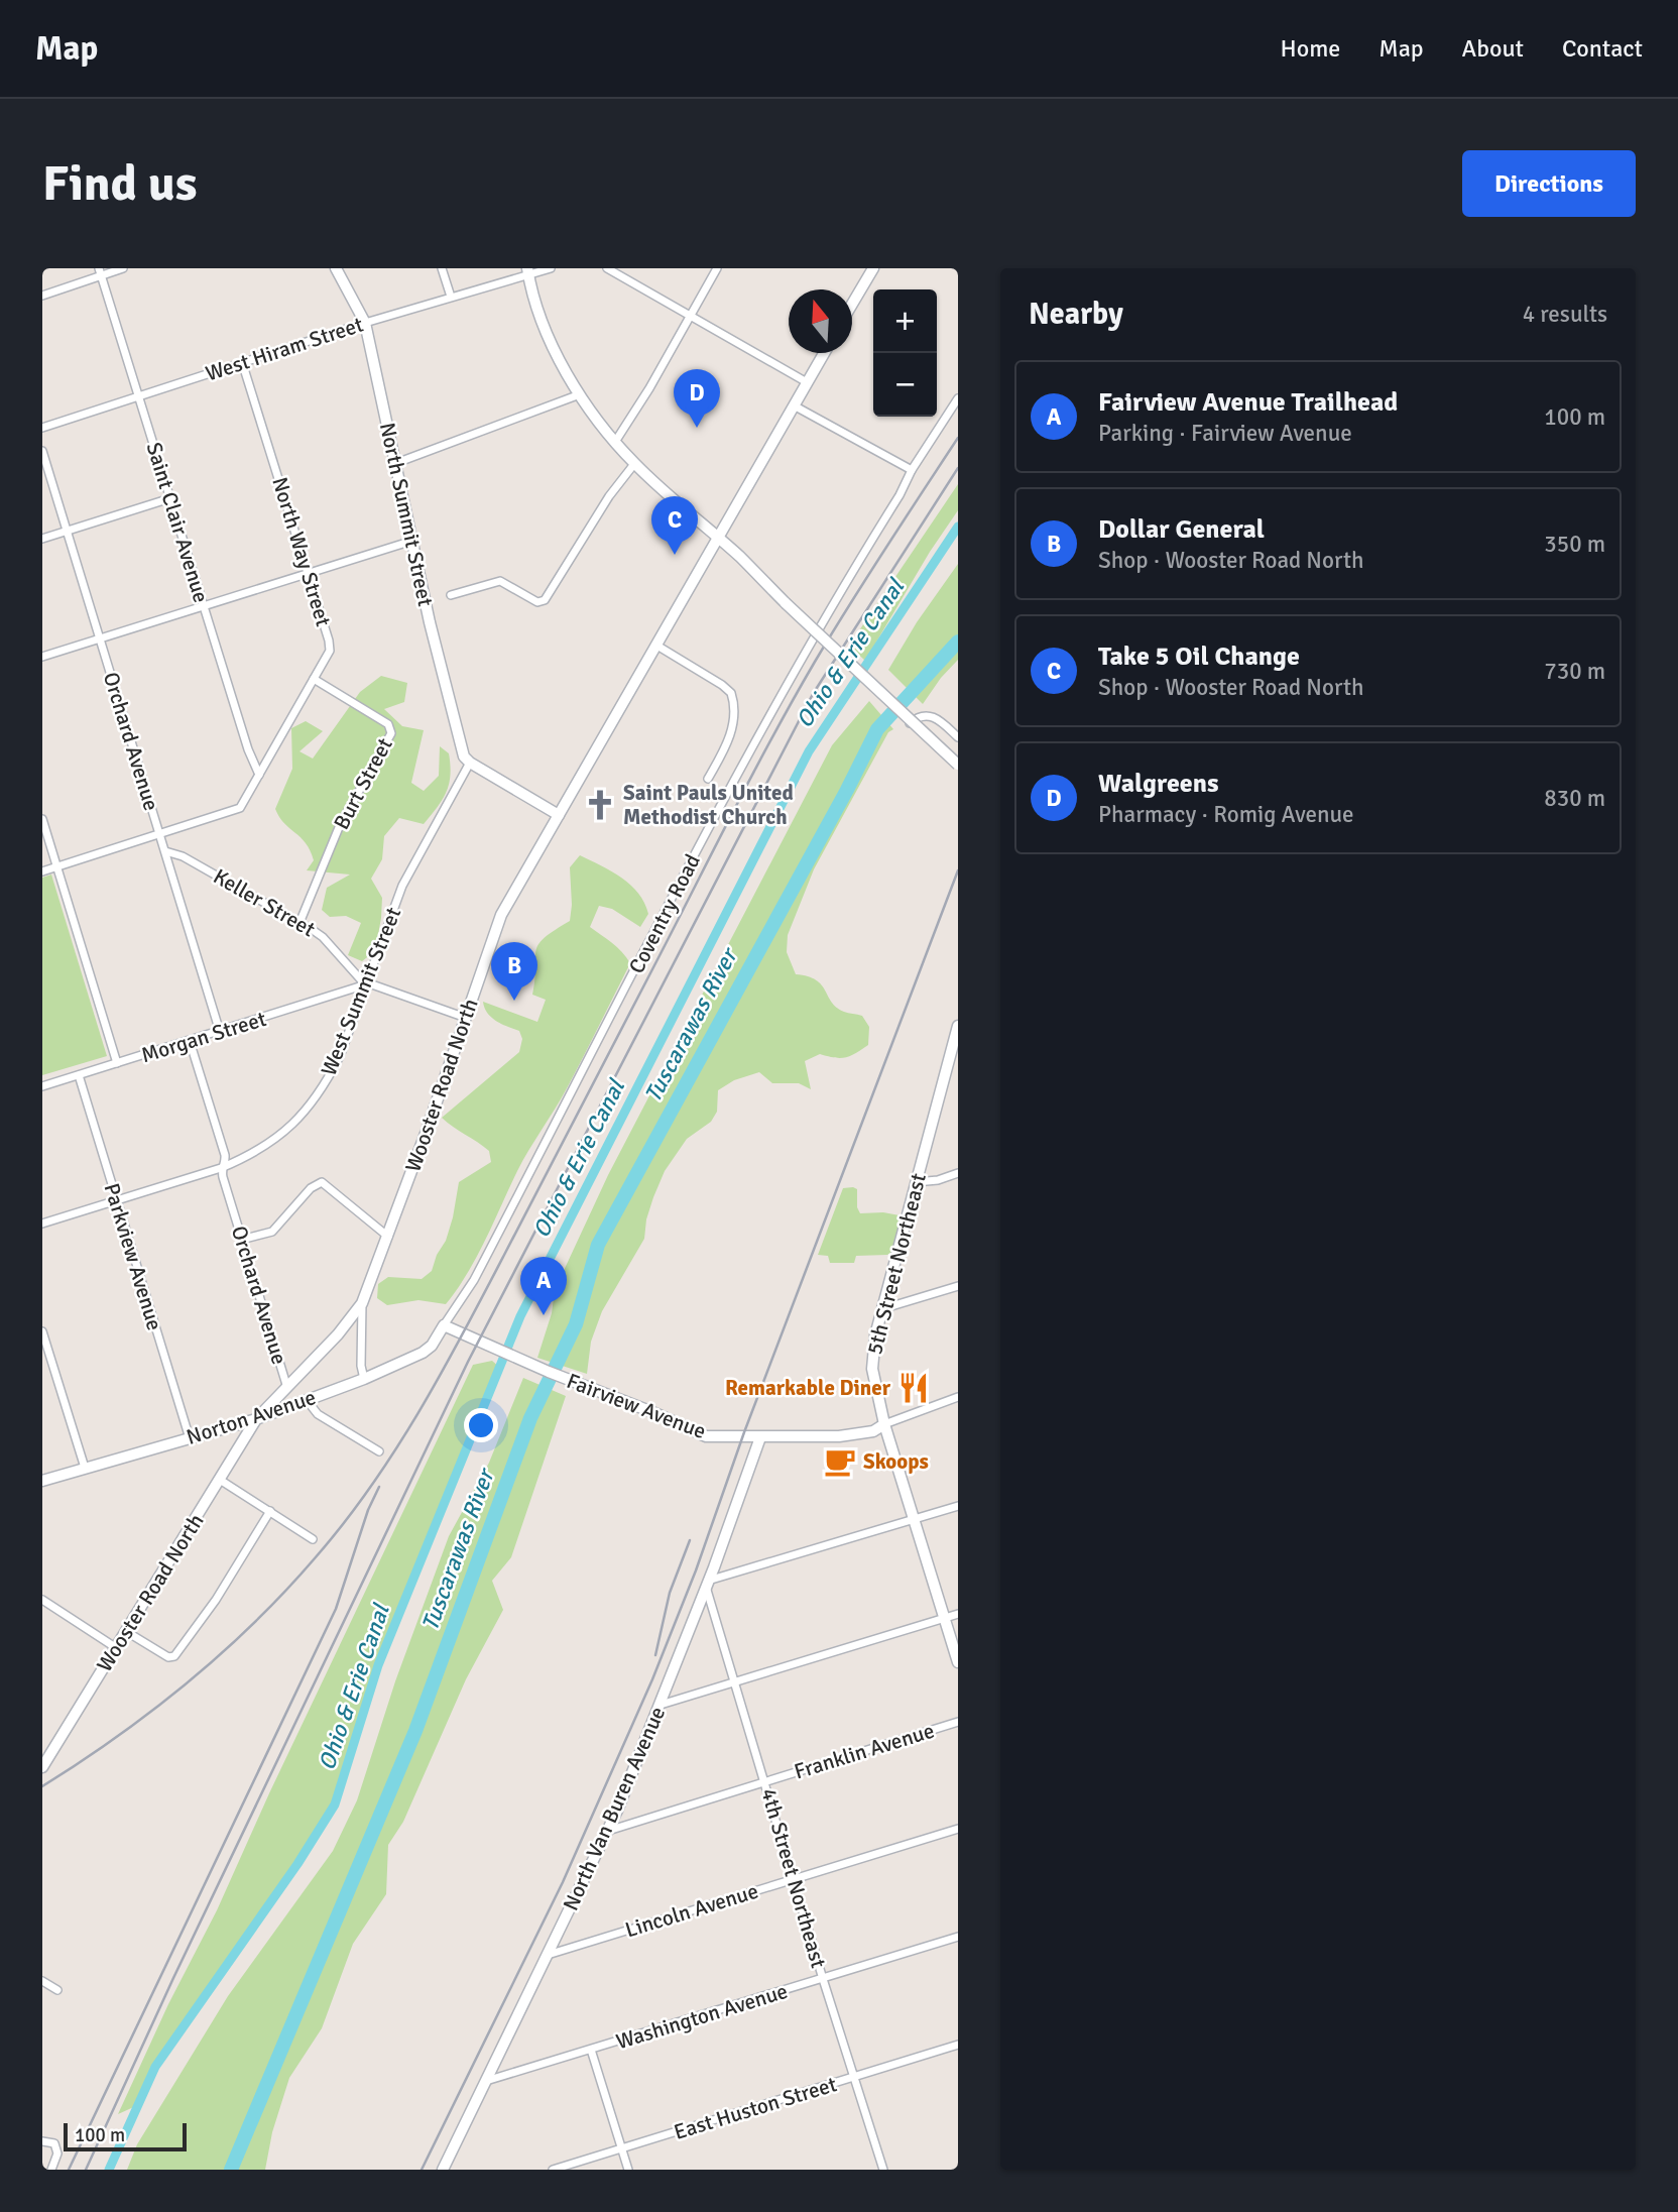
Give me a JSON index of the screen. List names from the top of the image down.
{
  "streets": {
    "main road": [
      "North Summit Street",
      "Wooster Road North",
      "5th Street Northeast",
      "Fairview Avenue",
      "Norton Avenue",
      "North Van Buren Avenue"
    ],
    "street": [
      "West Hiram Street",
      "Saint Clair Avenue",
      "North Way Street",
      "Orchard Avenue",
      "Burt Street",
      "Keller Street",
      "Coventry Road",
      "West Summit Street",
      "Morgan Street",
      "Parkview Avenue",
      "Franklin Avenue",
      "4th Street Northeast",
      "Lincoln Avenue",
      "Washington Avenue",
      "East Huston Street"
    ]
  },
  "crossings": [
    ["West Hiram Street", "North Summit Street"],
    ["West Hiram Street", "Saint Clair Avenue"],
    ["West Hiram Street", "North Way Street"],
    ["North Summit Street", "West Summit Street"],
    ["Saint Clair Avenue", "North Way Street"],
    ["North Way Street", "Orchard Avenue"],
    ["North Way Street", "Burt Street"],
    ["Orchard Avenue", "Keller Street"],
    ["Orchard Avenue", "West Summit Street"],
    ["Orchard Avenue", "Morgan Street"],
    ["Orchard Avenue", "Wooster Road North"],
    ["Burt Street", "Keller Street"],
    ["Keller Street", "West Summit Street"],
    ["Keller Street", "Morgan Street"],
    ["Coventry Road", "Fairview Avenue"],
    ["Coventry Road", "Norton Avenue"],
    ["West Summit Street", "Morgan Street"],
    ["West Summit Street", "Parkview Avenue"],
    ["Morgan Street", "Parkview Avenue"],
    ["Wooster Road North", "Norton Avenue"],
    ["Parkview Avenue", "Norton Avenue"],
    ["5th Street Northeast", "Fairview Avenue"],
    ["Fairview Avenue", "Norton Avenue"],
    ["Fairview Avenue", "North Van Buren Avenue"],
    ["Franklin Avenue", "North Van Buren Avenue"],
    ["Franklin Avenue", "4th Street Northeast"],
    ["North Van Buren Avenue", "4th Street Northeast"],
    ["North Van Buren Avenue", "Lincoln Avenue"],
    ["North Van Buren Avenue", "Washington Avenue"],
    ["4th Street Northeast", "Lincoln Avenue"],
    ["4th Street Northeast", "Washington Avenue"],
    ["4th Street Northeast", "East Huston Street"]
  ],
  "water": ["Ohio & Erie Canal", "Tuscarawas River"],
  "places": {
    "church": ["Saint Pauls United Methodist Church"],
    "restaurant": ["Remarkable Diner"],
    "cafe": ["Skoops"]
  },
  "scale_bar": "100 m",
  "north": "top",
  "page": {
    "header": "Map",
    "nav": [
      "Home",
      "Map",
      "About",
      "Contact"
    ],
    "buttons": "Directions",
    "title": "Find us",
    "heading": ["Nearby", "4 results"],
    "map_buttons": ["+", "−"],
    "list": [
      {
        "mark": "A",
        "name": "Fairview Avenue Trailhead",
        "note": "Parking · Fairview Avenue",
        "value": "100 m"
      },
      {
        "mark": "B",
        "name": "Dollar General",
        "note": "Shop · Wooster Road North",
        "value": "350 m"
      },
      {
        "mark": "C",
        "name": "Take 5 Oil Change",
        "note": "Shop · Wooster Road North",
        "value": "730 m"
      },
      {
        "mark": "D",
        "name": "Walgreens",
        "note": "Pharmacy · Romig Avenue",
        "value": "830 m"
      }
    ],
    "pins": [
      "D",
      "C",
      "B",
      "A"
    ],
    "scale": "100 m"
  }
}
